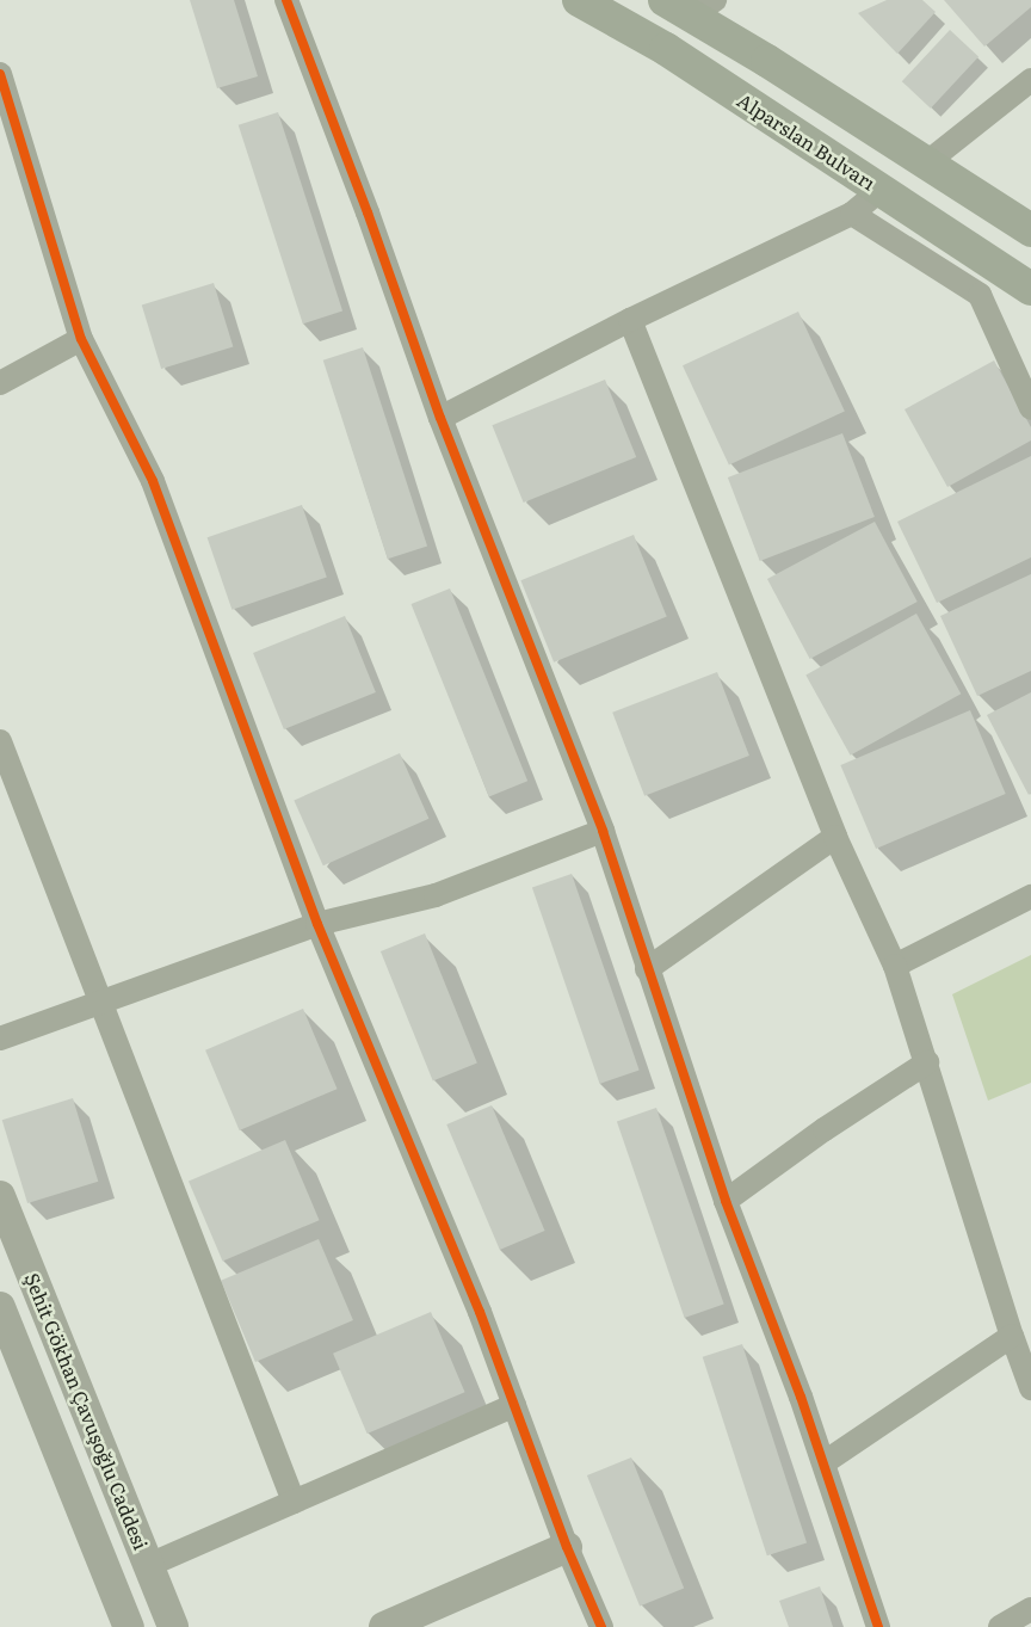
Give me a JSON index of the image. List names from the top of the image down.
{
  "streets": {
    "main road": ["Alparslan Bulvarı"],
    "street": ["Şehit Gökhan Çavuşoğlu Caddesi"]
  }
}
